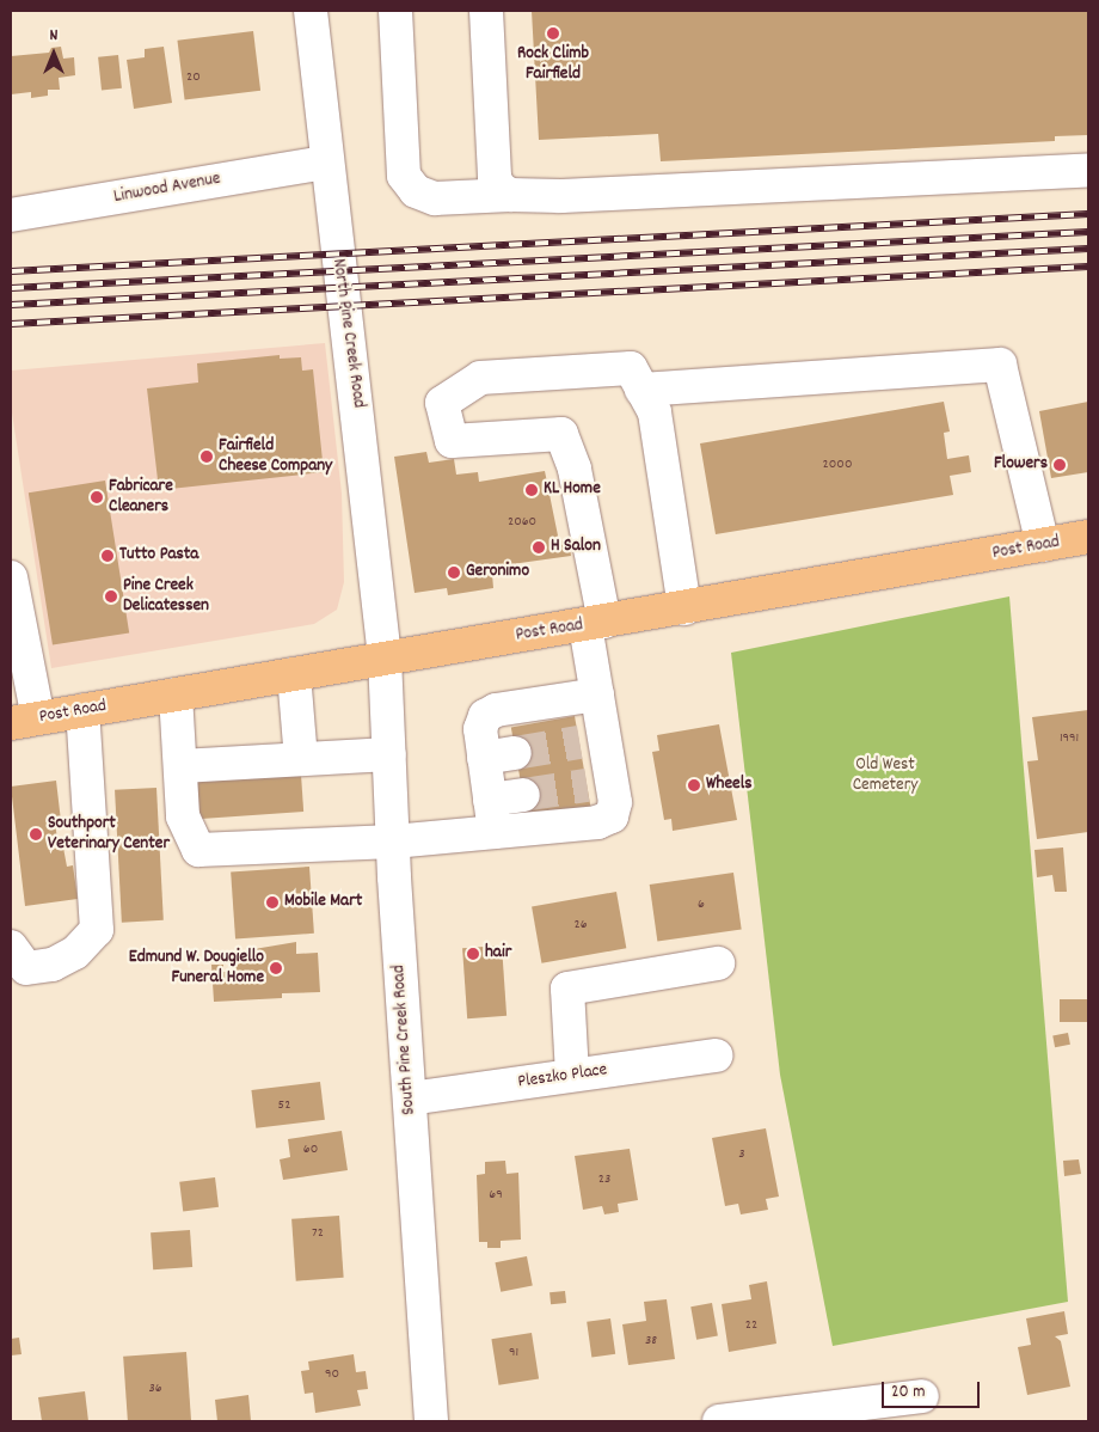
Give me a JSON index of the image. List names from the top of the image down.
{
  "streets": {
    "main road": ["Post Road"],
    "street": [
      "Linwood Avenue",
      "North Pine Creek Road",
      "South Pine Creek Road",
      "Pleszko Place"
    ]
  },
  "crossings": [
    ["Linwood Avenue", "North Pine Creek Road"],
    ["North Pine Creek Road", "Post Road"],
    ["North Pine Creek Road", "South Pine Creek Road"],
    ["Post Road", "South Pine Creek Road"],
    ["South Pine Creek Road", "Pleszko Place"]
  ],
  "parks": ["Old West Cemetery"],
  "places": [
    "Rock Climb Fairfield",
    "Fairfield Cheese Company",
    "Flowers",
    "KL Home",
    "Fabricare Cleaners",
    "H Salon",
    "Tutto Pasta",
    "Geronimo",
    "Pine Creek Delicatessen",
    "Wheels",
    "Southport Veterinary Center",
    "Mobile Mart",
    "hair",
    "Edmund W. Dougiello Funeral Home"
  ],
  "house_numbers": [
    "20",
    "2000",
    "2060",
    "1991",
    "6",
    "26",
    "52",
    "60",
    "3",
    "23",
    "69",
    "72",
    "22",
    "38",
    "91",
    "90",
    "36"
  ],
  "scale_bar": "20 m",
  "north": "top"
}
